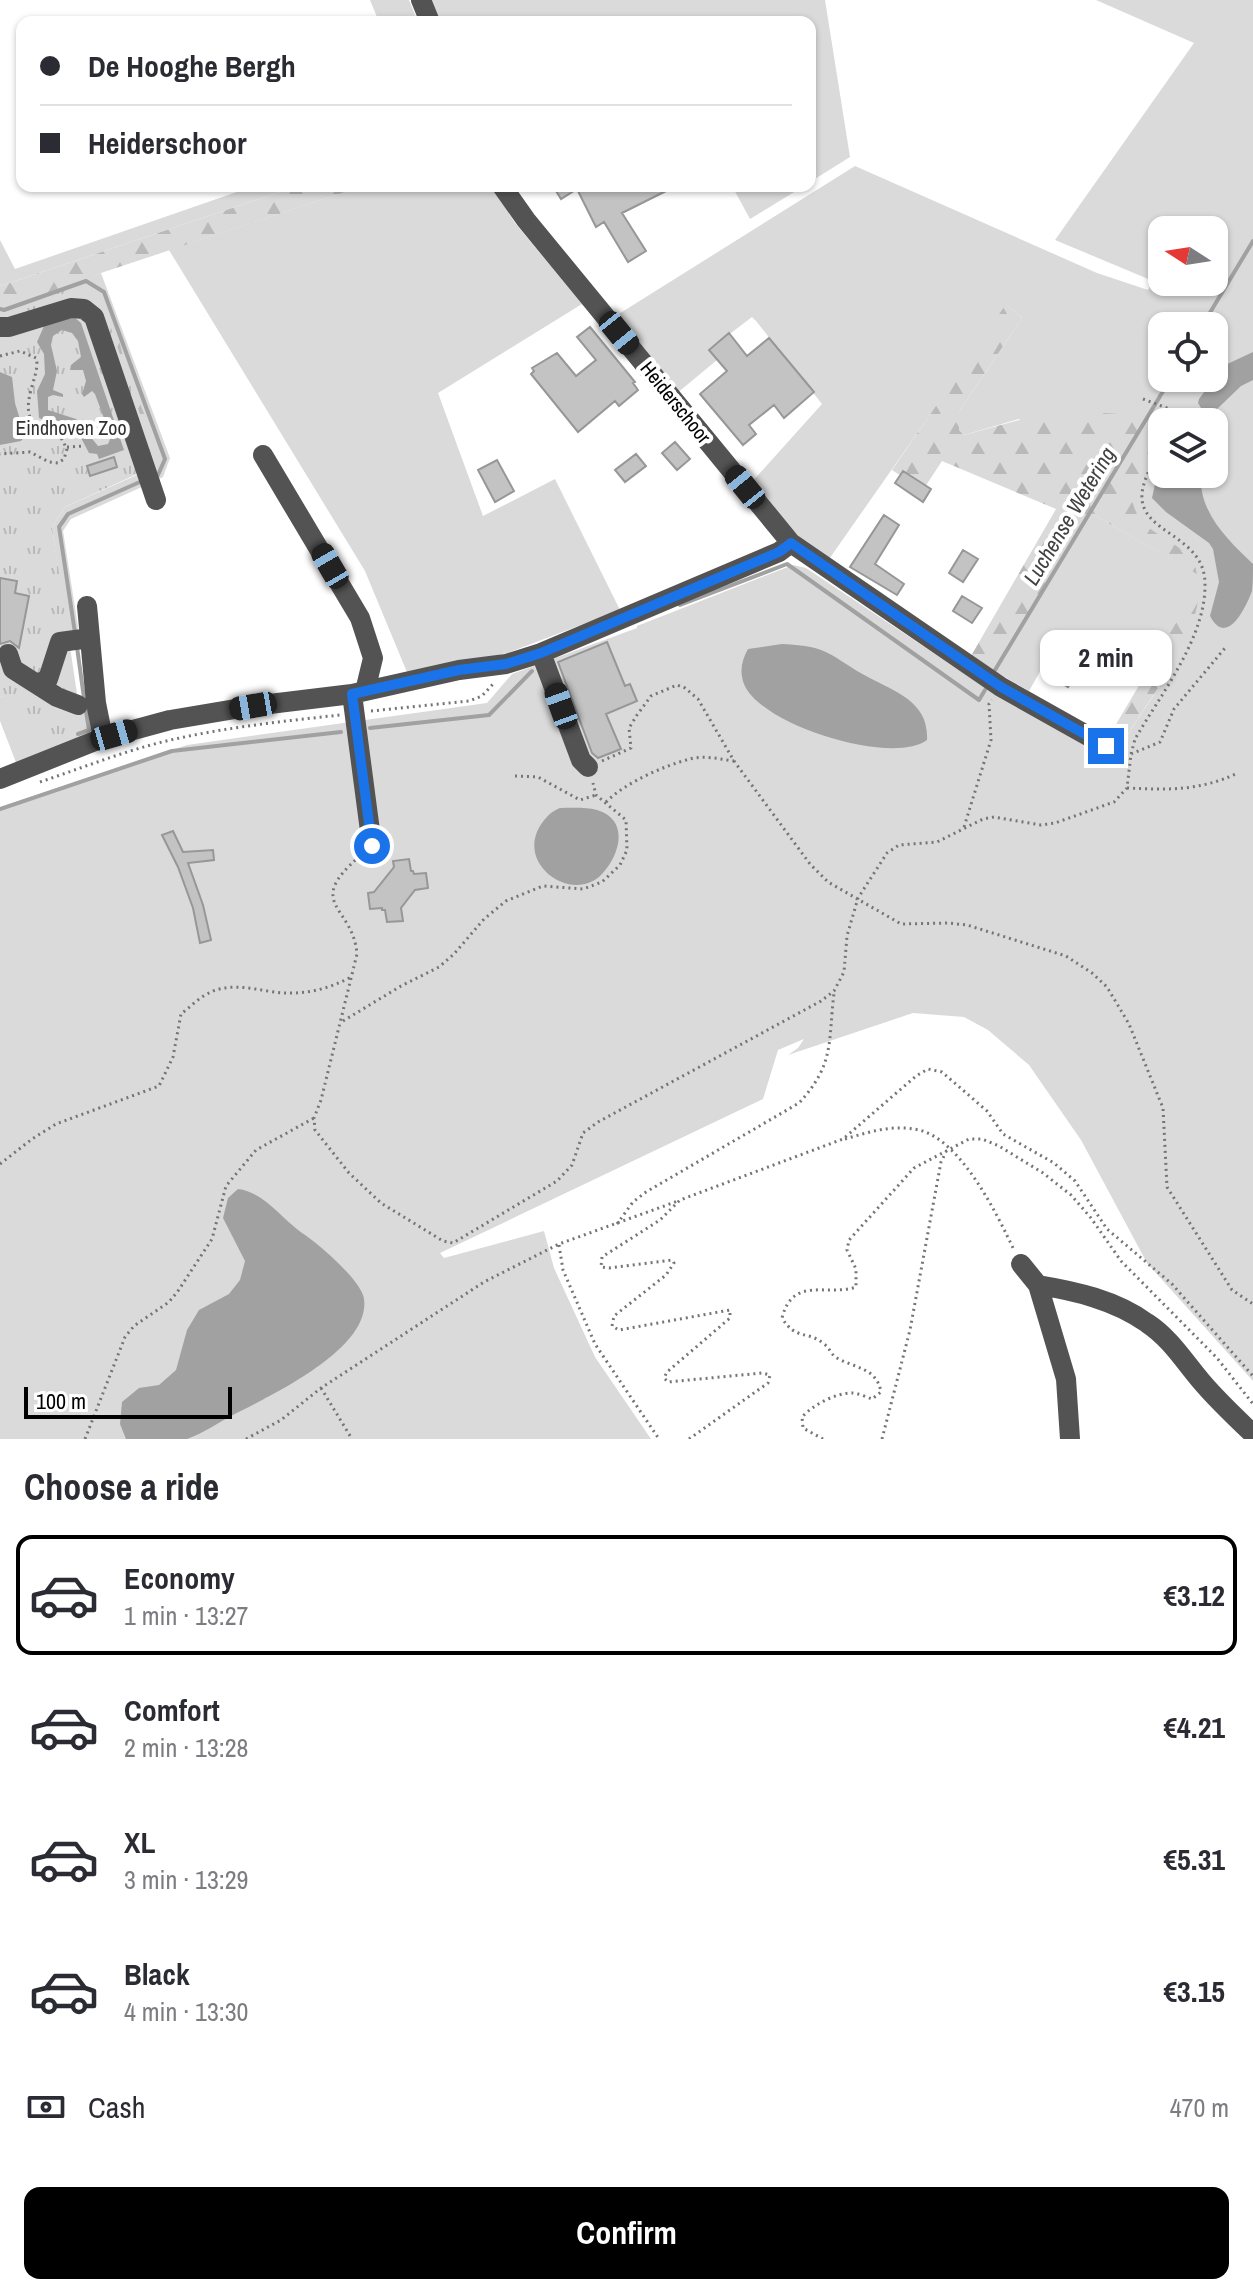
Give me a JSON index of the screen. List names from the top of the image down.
{
  "streets": {
    "street": ["Heiderschoor"]
  },
  "water": ["Luchense Wetering"],
  "parks": ["Eindhoven Zoo"],
  "scale_bar": "100 m",
  "north": "left",
  "page": {
    "banner": ["De Hooghe Bergh", "Heiderschoor"],
    "bubble": "2 min",
    "scale": "100 m",
    "heading": "Choose a ride",
    "list": [
      {
        "name": "Economy",
        "note": "1 min · 13:27",
        "value": "€3.12"
      },
      {
        "name": "Comfort",
        "note": "2 min · 13:28",
        "value": "€4.21"
      },
      {
        "name": "XL",
        "note": "3 min · 13:29",
        "value": "€5.31"
      },
      {
        "name": "Black",
        "note": "4 min · 13:30",
        "value": "€3.15"
      }
    ],
    "pay": ["Cash", "470 m"],
    "buttons": "Confirm"
  }
}
